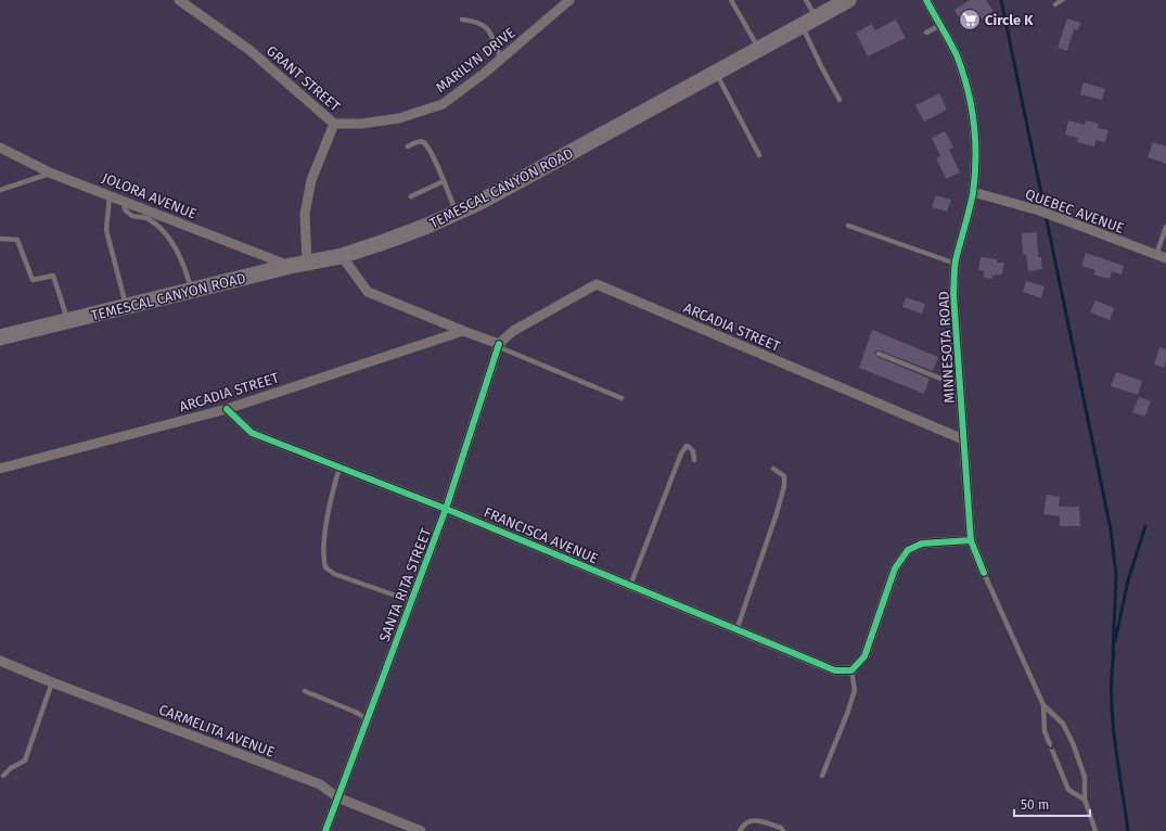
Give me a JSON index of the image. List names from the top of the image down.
{
  "streets": {
    "main road": ["TEMESCAL CANYON ROAD"],
    "street": [
      "MARILYN DRIVE",
      "GRANT STREET",
      "JOLORA AVENUE",
      "QUEBEC AVENUE",
      "ARCADIA STREET",
      "MINNESOTA ROAD",
      "FRANCISCA AVENUE",
      "SANTA RITA STREET",
      "CARMELITA AVENUE"
    ]
  },
  "crossings": [
    ["MARILYN DRIVE", "GRANT STREET"],
    ["GRANT STREET", "TEMESCAL CANYON ROAD"],
    ["TEMESCAL CANYON ROAD", "JOLORA AVENUE"],
    ["QUEBEC AVENUE", "MINNESOTA ROAD"],
    ["ARCADIA STREET", "MINNESOTA ROAD"],
    ["ARCADIA STREET", "FRANCISCA AVENUE"],
    ["ARCADIA STREET", "SANTA RITA STREET"],
    ["FRANCISCA AVENUE", "SANTA RITA STREET"],
    ["SANTA RITA STREET", "CARMELITA AVENUE"]
  ],
  "places": {
    "supermarket": ["Circle K"]
  },
  "scale_bar": "50 m"
}
